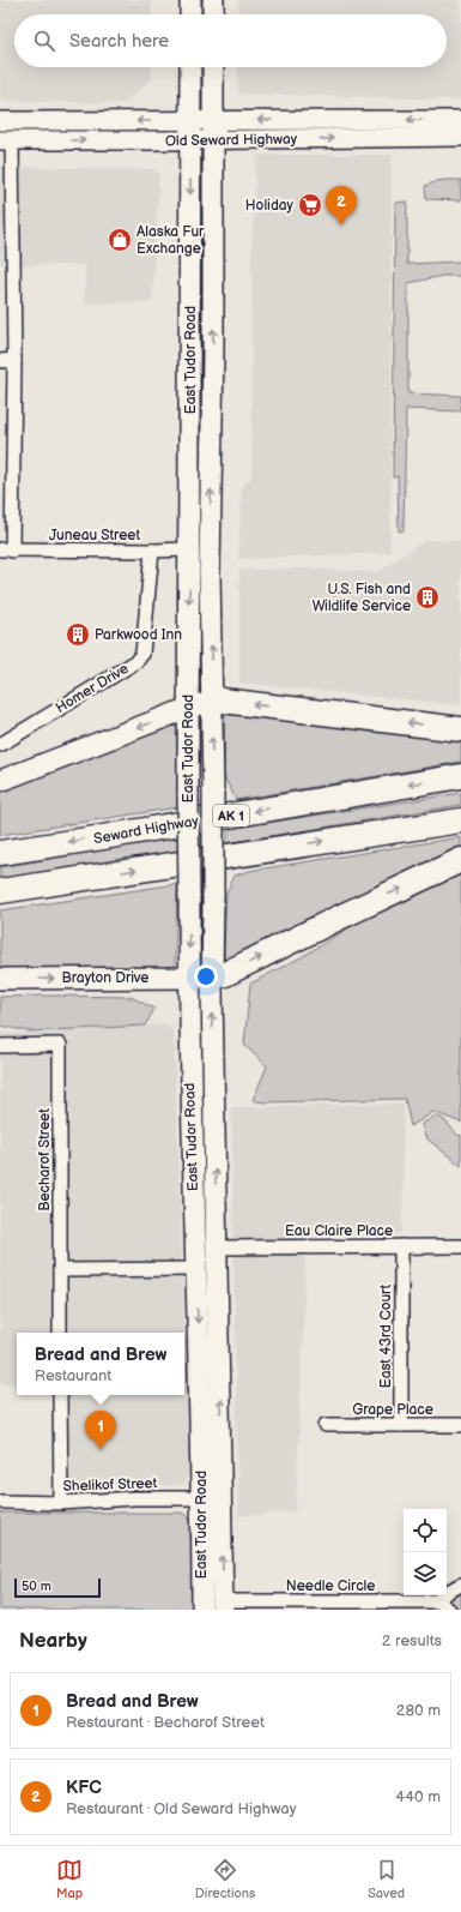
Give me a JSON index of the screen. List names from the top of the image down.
{
  "streets": {
    "highway": ["AK 1", "Seward Highway"],
    "main road": ["Old Seward Highway", "East Tudor Road", "Brayton Drive"],
    "street": [
      "Juneau Street",
      "Homer Drive",
      "Becharof Street",
      "Eau Claire Place",
      "East 43rd Court",
      "Grape Place",
      "Shelikof Street",
      "Needle Circle"
    ]
  },
  "crossings": [
    ["Old Seward Highway", "East Tudor Road"],
    ["East Tudor Road", "Juneau Street"],
    ["East Tudor Road", "Brayton Drive"],
    ["East Tudor Road", "Eau Claire Place"],
    ["East Tudor Road", "Shelikof Street"],
    ["East Tudor Road", "Needle Circle"],
    ["Juneau Street", "Homer Drive"],
    ["Eau Claire Place", "East 43rd Court"],
    ["East 43rd Court", "Grape Place"]
  ],
  "one_way": ["Brayton Drive"],
  "places": {
    "supermarket": ["Holiday"],
    "shop": ["Alaska Fur Exchange"],
    "building": ["U.S. Fish and Wildlife Service", "Parkwood Inn"]
  },
  "scale_bar": "50 m",
  "page": {
    "search": "Search here",
    "pins": ["2", "1"],
    "popup": ["Bread and Brew", "Restaurant"],
    "scale": "50 m",
    "heading": ["Nearby", "2 results"],
    "list": [
      {
        "mark": "1",
        "name": "Bread and Brew",
        "note": "Restaurant · Becharof Street",
        "value": "280 m"
      },
      {
        "mark": "2",
        "name": "KFC",
        "note": "Restaurant · Old Seward Highway",
        "value": "440 m"
      }
    ],
    "nav": ["Map", "Directions", "Saved"]
  }
}
